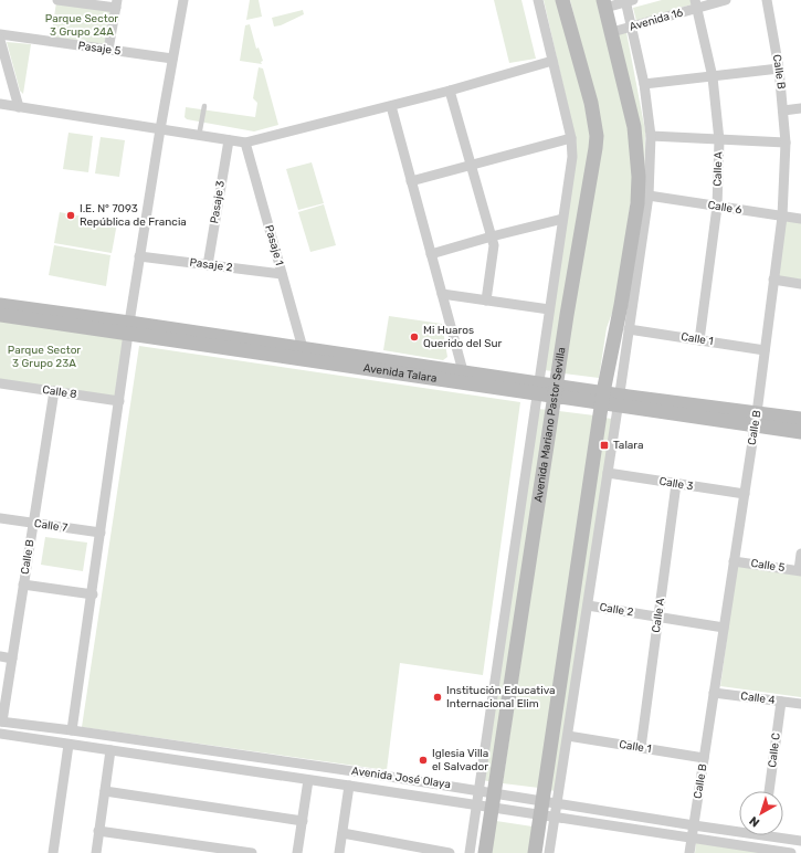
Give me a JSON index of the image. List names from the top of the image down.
{
  "streets": {
    "main road": ["Avenida Talara", "Avenida Mariano Pastor Sevilla"],
    "street": [
      "Avenida 16",
      "Pasaje 5",
      "Calle B",
      "Calle A",
      "Pasaje 3",
      "Calle 6",
      "Pasaje 1",
      "Pasaje 2",
      "Calle 1",
      "Calle 8",
      "Calle 3",
      "Calle 7",
      "Calle 5",
      "Calle 2",
      "Calle 4",
      "Calle C",
      "Avenida José Olaya"
    ]
  },
  "crossings": [
    ["Avenida 16", "Calle A"],
    ["Calle B", "Calle 6"],
    ["Calle B", "Calle 1"],
    ["Calle B", "Avenida Talara"],
    ["Calle B", "Calle 8"],
    ["Calle B", "Calle 3"],
    ["Calle B", "Calle 7"],
    ["Calle B", "Calle 5"],
    ["Calle B", "Calle 2"],
    ["Calle B", "Calle 4"],
    ["Calle B", "Avenida José Olaya"],
    ["Calle A", "Calle 6"],
    ["Calle A", "Calle 1"],
    ["Calle A", "Calle 3"],
    ["Calle A", "Calle 2"],
    ["Pasaje 3", "Pasaje 2"],
    ["Pasaje 1", "Pasaje 2"],
    ["Pasaje 1", "Avenida Talara"],
    ["Avenida Talara", "Avenida Mariano Pastor Sevilla"],
    ["Avenida Mariano Pastor Sevilla", "Avenida José Olaya"],
    ["Calle 4", "Calle C"]
  ],
  "parks": ["Parque Sector 3 Grupo 24A", "Parque Sector 3 Grupo 23A"],
  "places": {
    "other": [
      "I.E. N° 7093 República de Francia",
      "Mi Huaros Querido del Sur",
      "Institución Educativa Internacional Elim",
      "Iglesia Villa el Salvador"
    ],
    "transit": ["Talara"]
  },
  "north": "bottom left"
}
